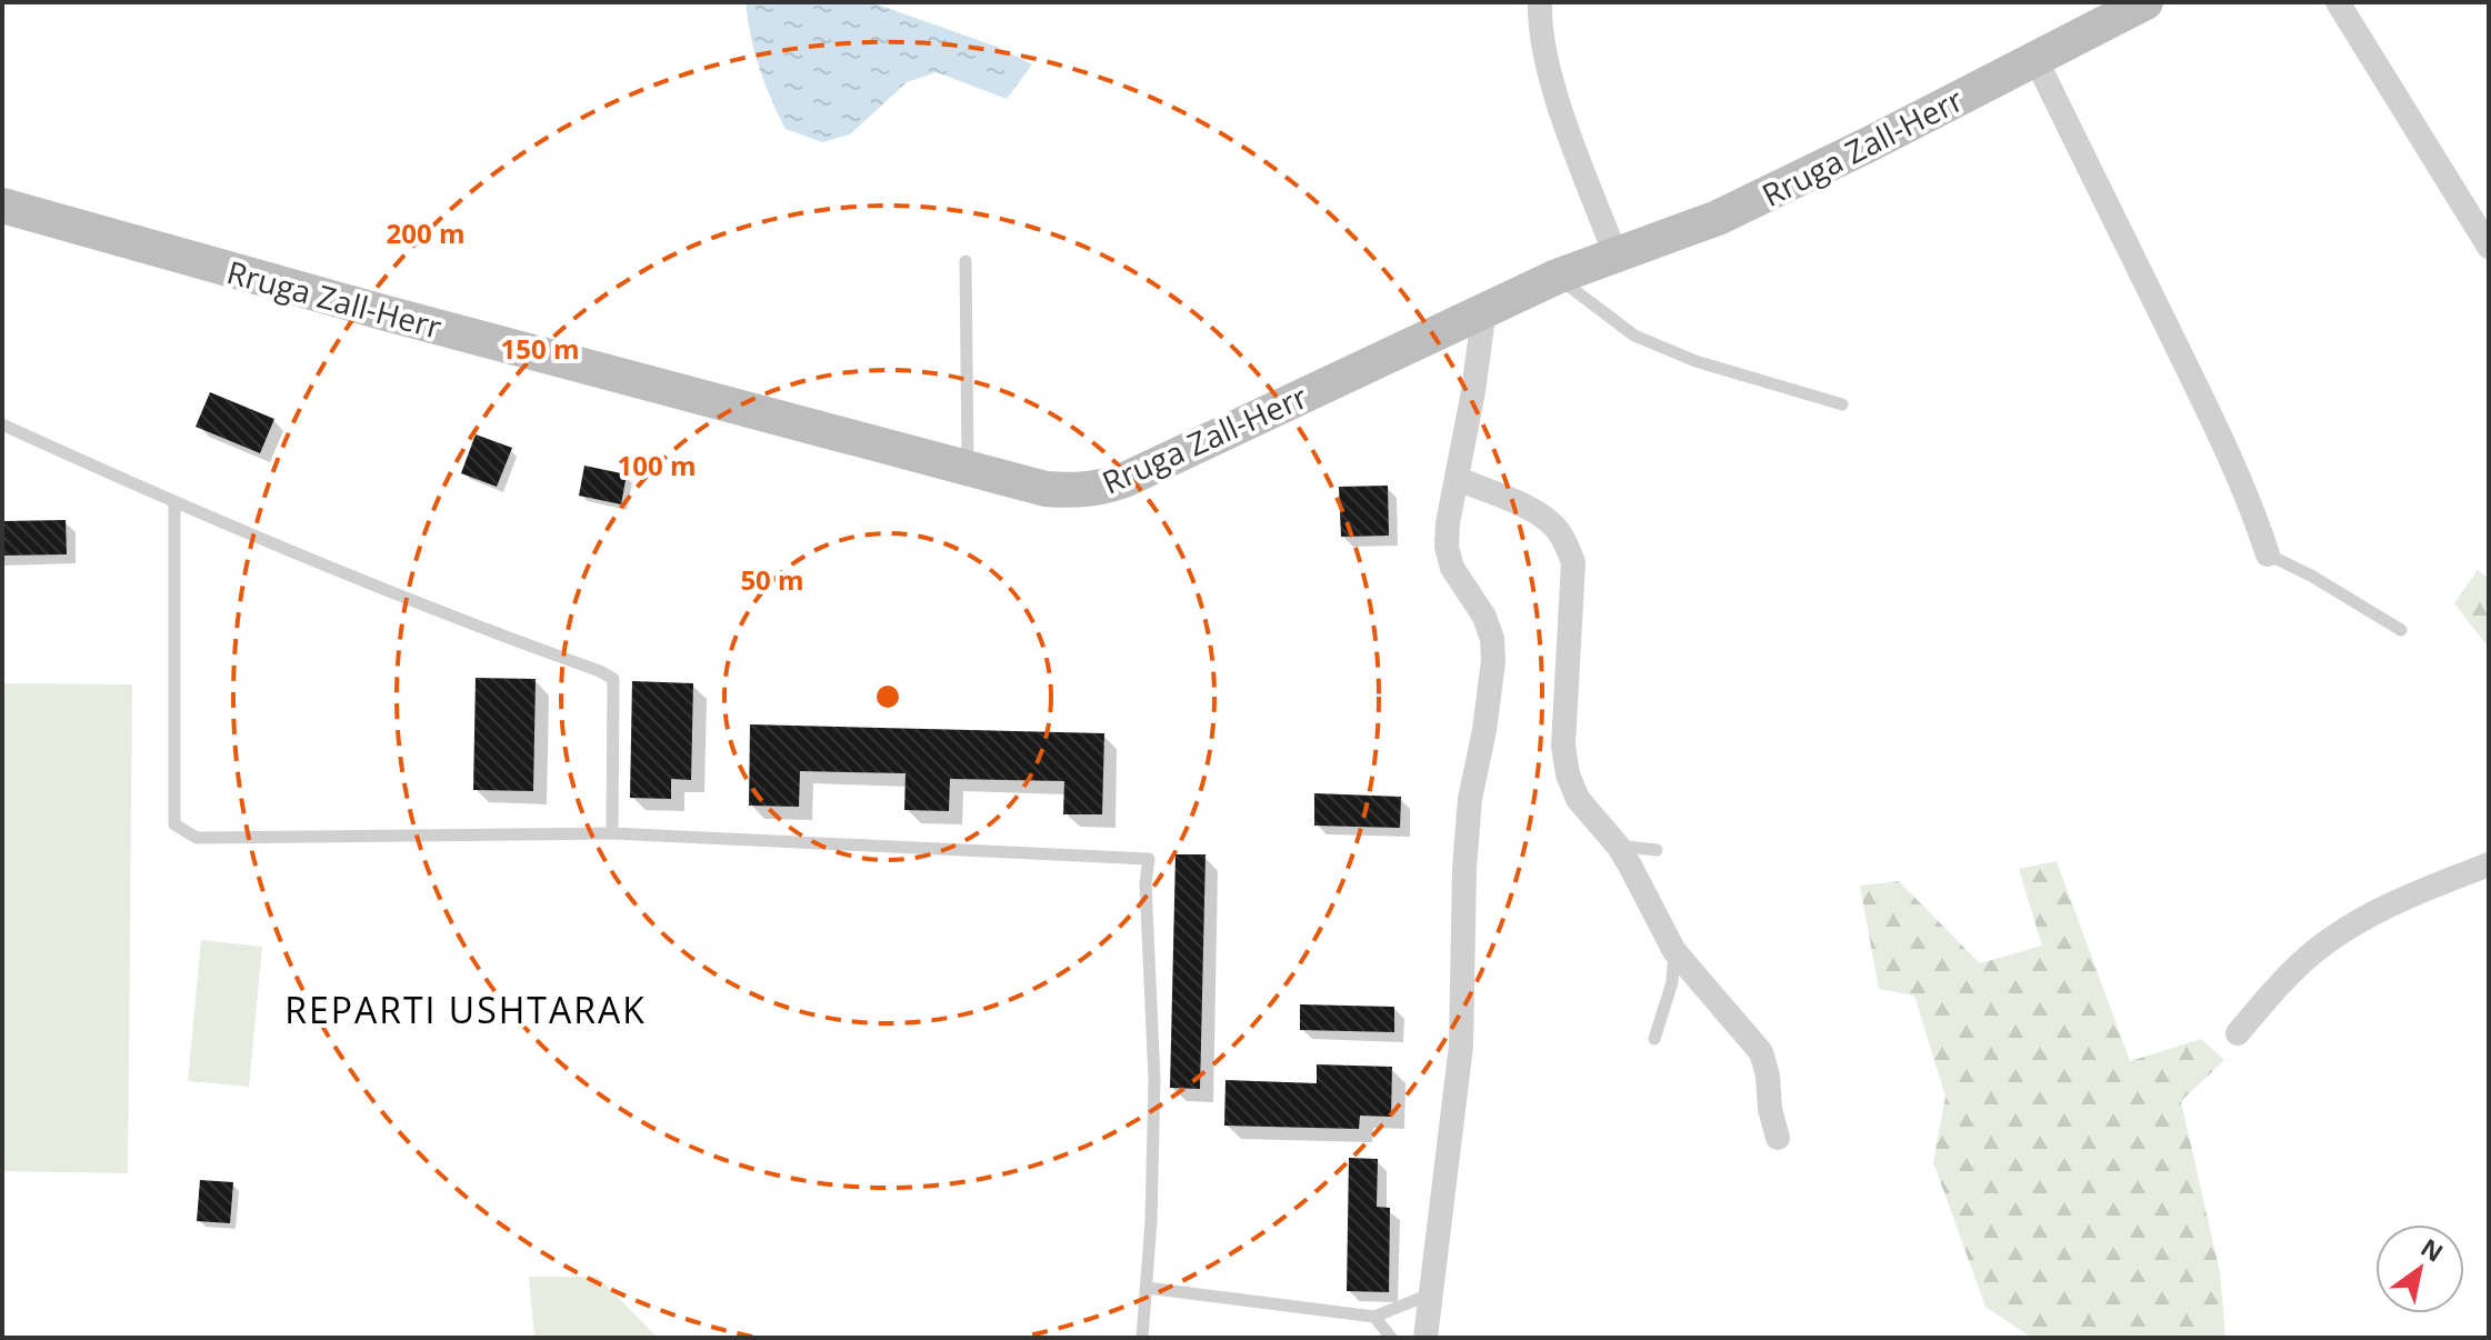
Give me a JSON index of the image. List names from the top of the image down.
{
  "streets": {
    "main road": ["Rruga Zall-Herr"]
  },
  "districts": ["REPARTI USHTARAK"],
  "north": "top right",
  "rings": [
    "200 m",
    "150 m",
    "100 m",
    "50 m"
  ]
}
